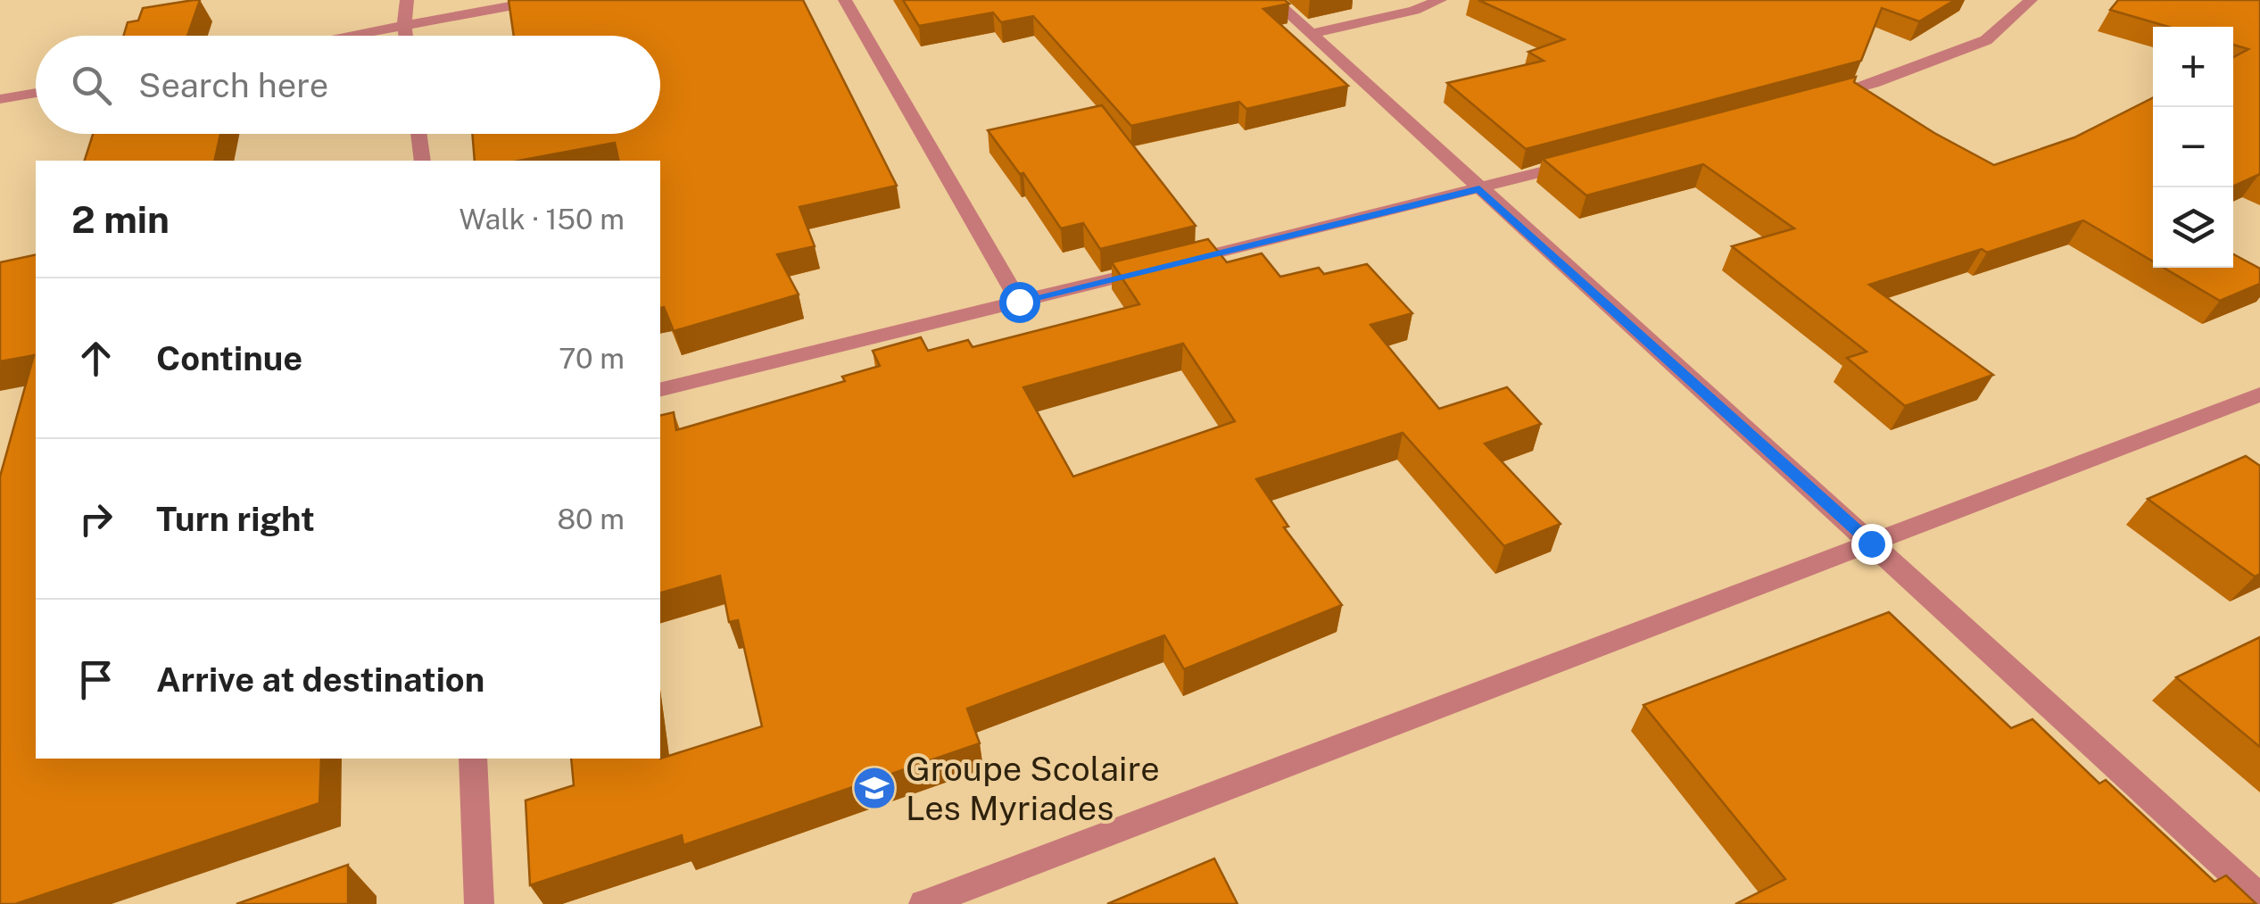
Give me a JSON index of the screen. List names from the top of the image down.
{
  "places": {
    "school or university": ["Groupe Scolaire Les Myriades"]
  },
  "page": {
    "map_buttons": ["+", "−"],
    "search": "Search here",
    "heading": ["2 min", "Walk · 150 m"],
    "list": [
      ["Continue", "70 m"],
      ["Turn right", "80 m"],
      "Arrive at destination"
    ]
  }
}
